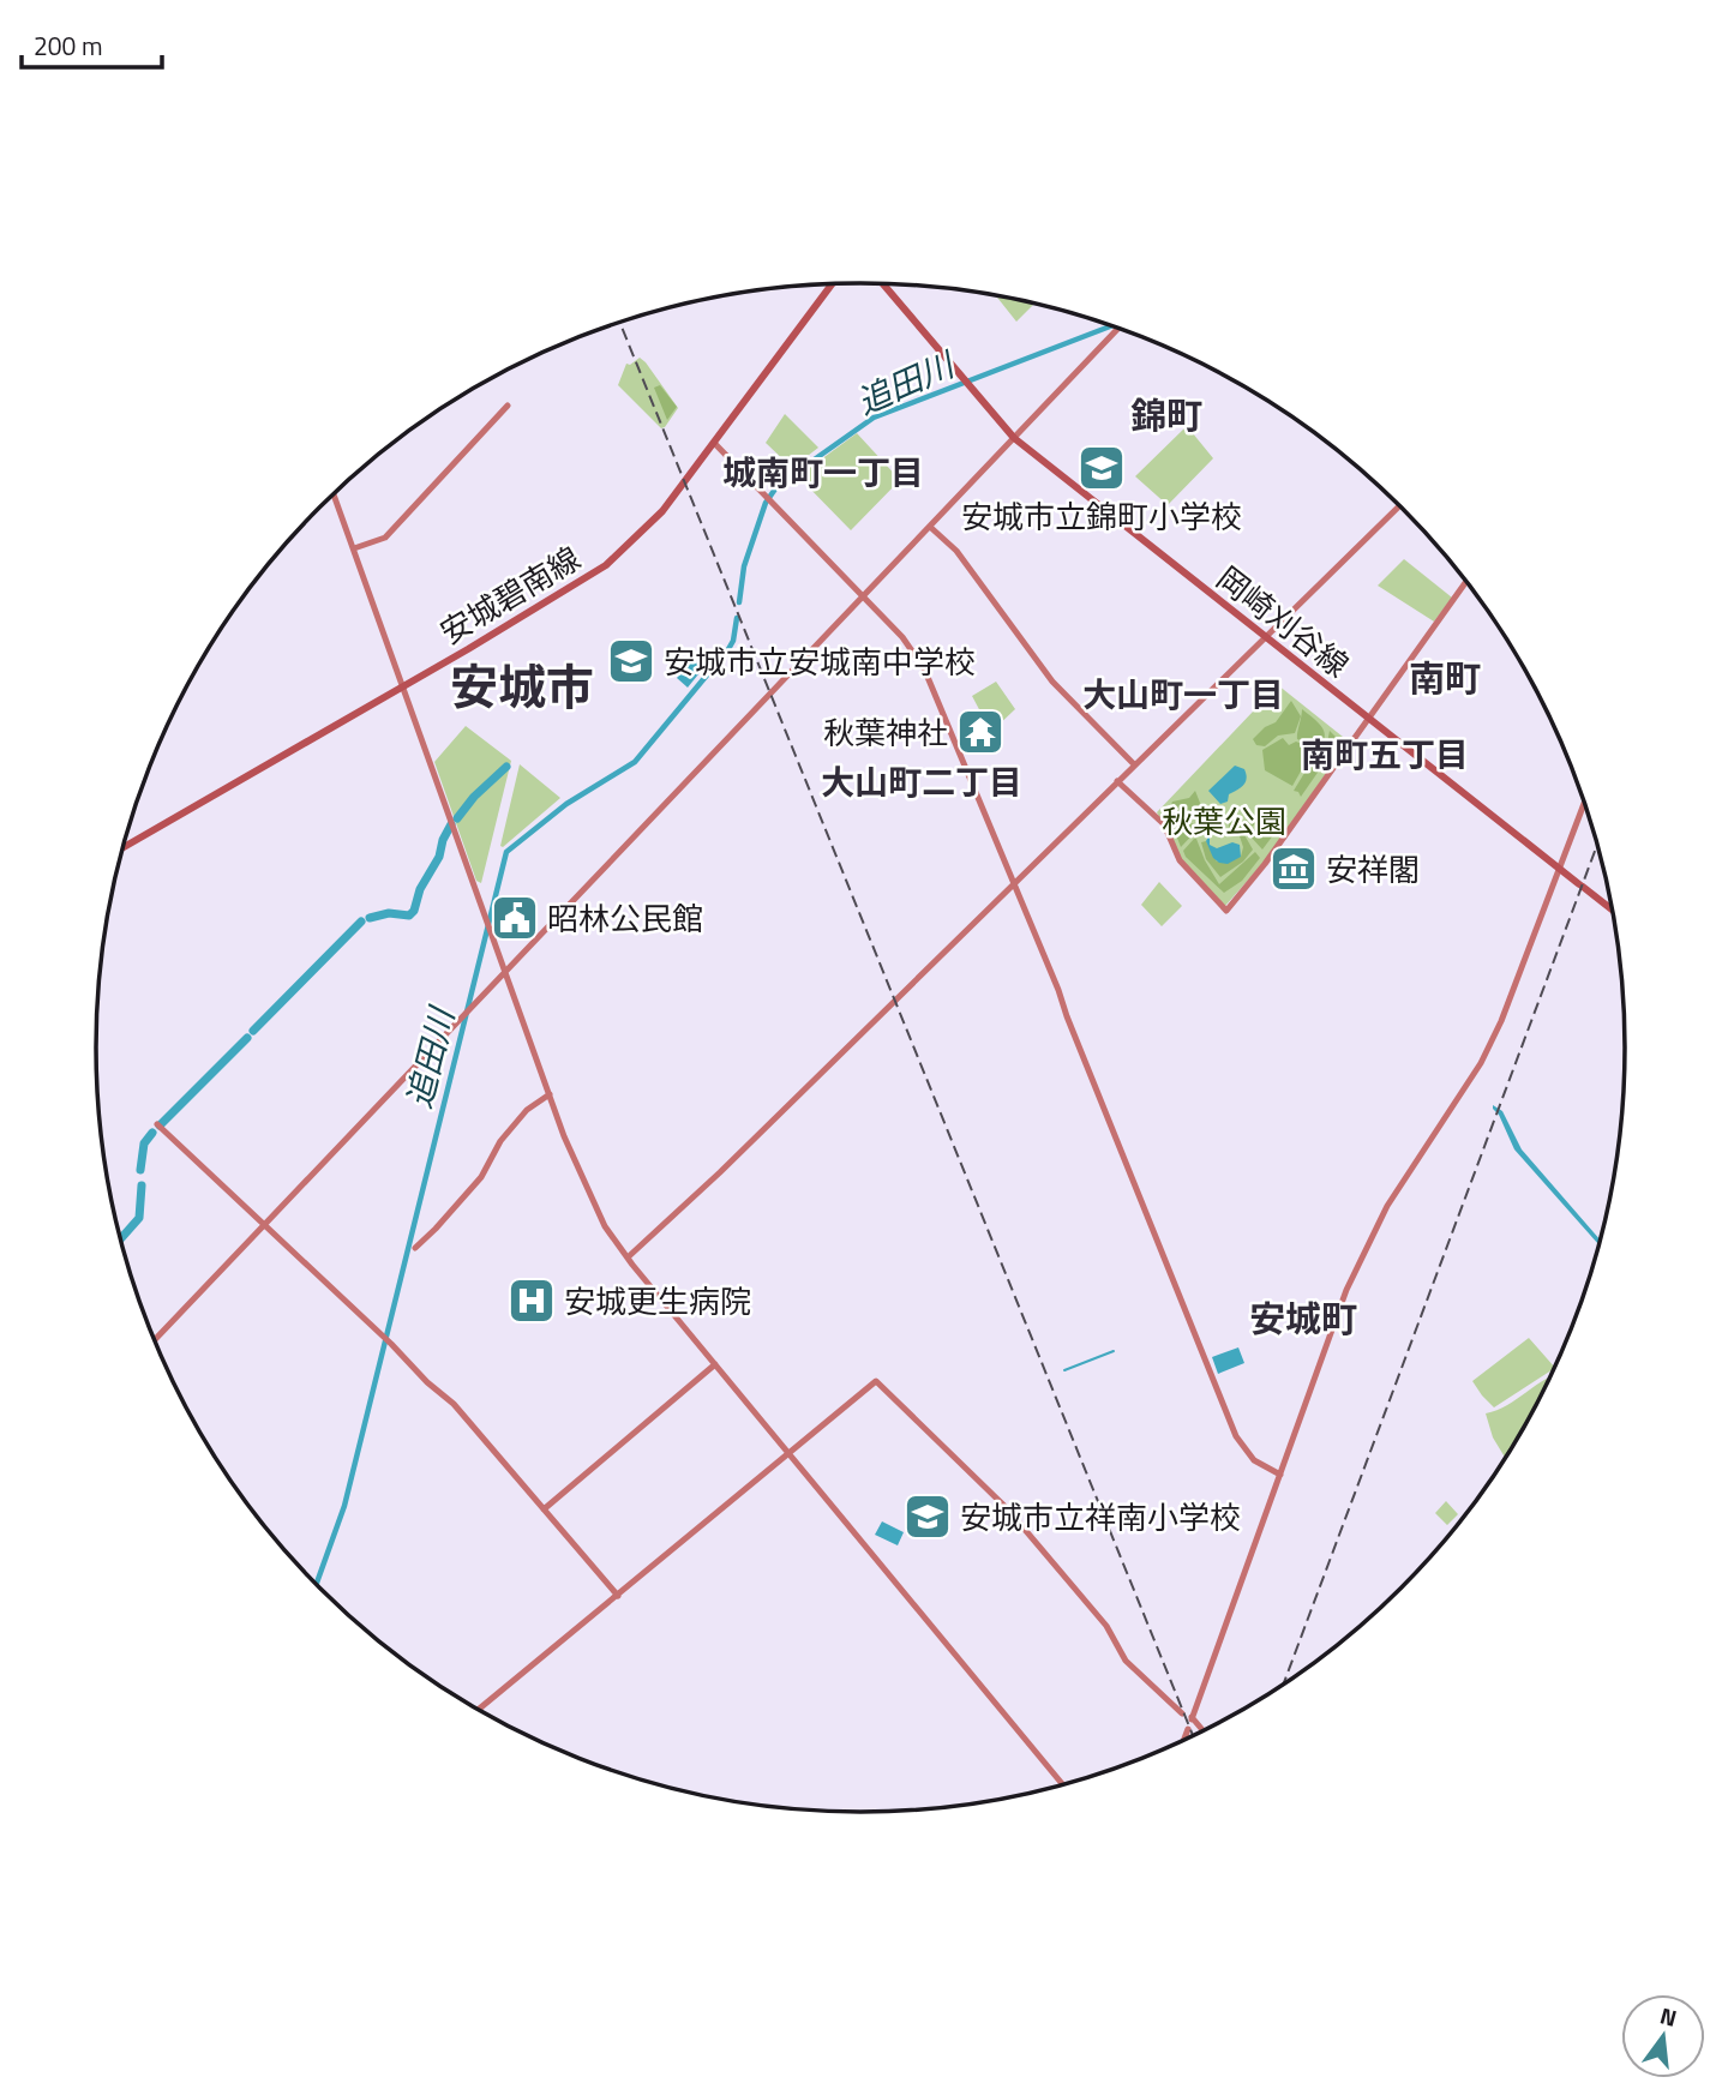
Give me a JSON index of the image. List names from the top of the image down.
{
  "streets": {
    "main road": ["安城碧南線", "岡崎刈谷線"]
  },
  "districts": [
    "錦町",
    "城南町一丁目",
    "南町",
    "安城市",
    "大山町一丁目",
    "南町五丁目",
    "大山町二丁目",
    "安城町"
  ],
  "water": ["追田川"],
  "parks": ["秋葉公園"],
  "places": {
    "school or university": ["安城市立錦町小学校", "安城市立安城南中学校", "安城市立祥南小学校"],
    "temple": ["秋葉神社"],
    "museum": ["安祥閣"],
    "public building": ["昭林公民館"],
    "hospital": ["安城更生病院"]
  },
  "scale_bar": "200 m",
  "north": "top"
}
